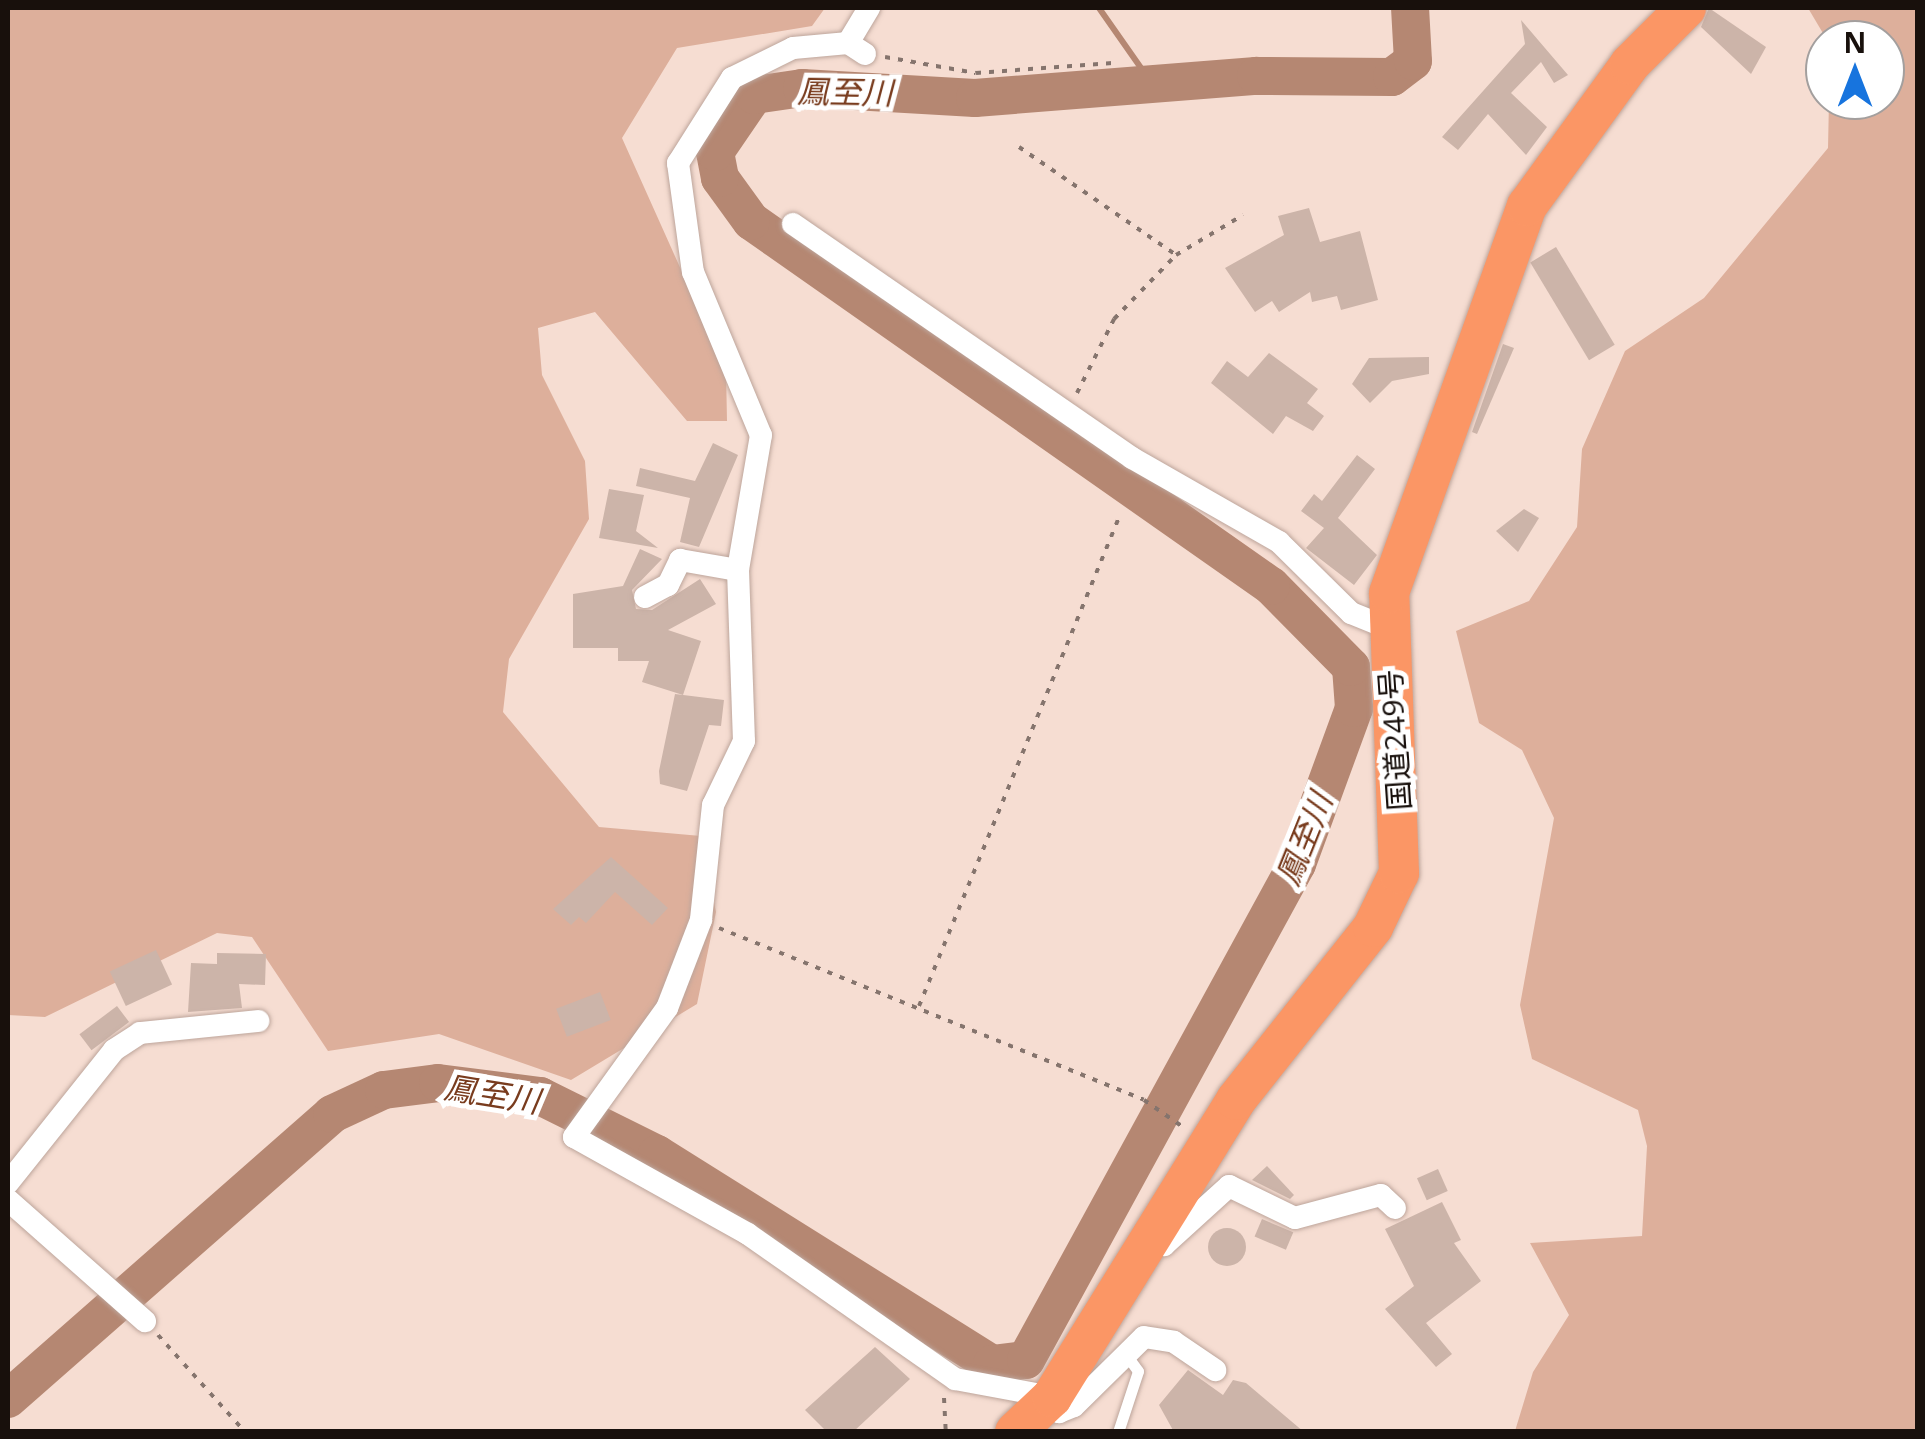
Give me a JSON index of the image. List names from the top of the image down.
{
  "streets": {
    "highway": ["国道249号"]
  },
  "water": ["鳳至川"],
  "north": "top"
}
